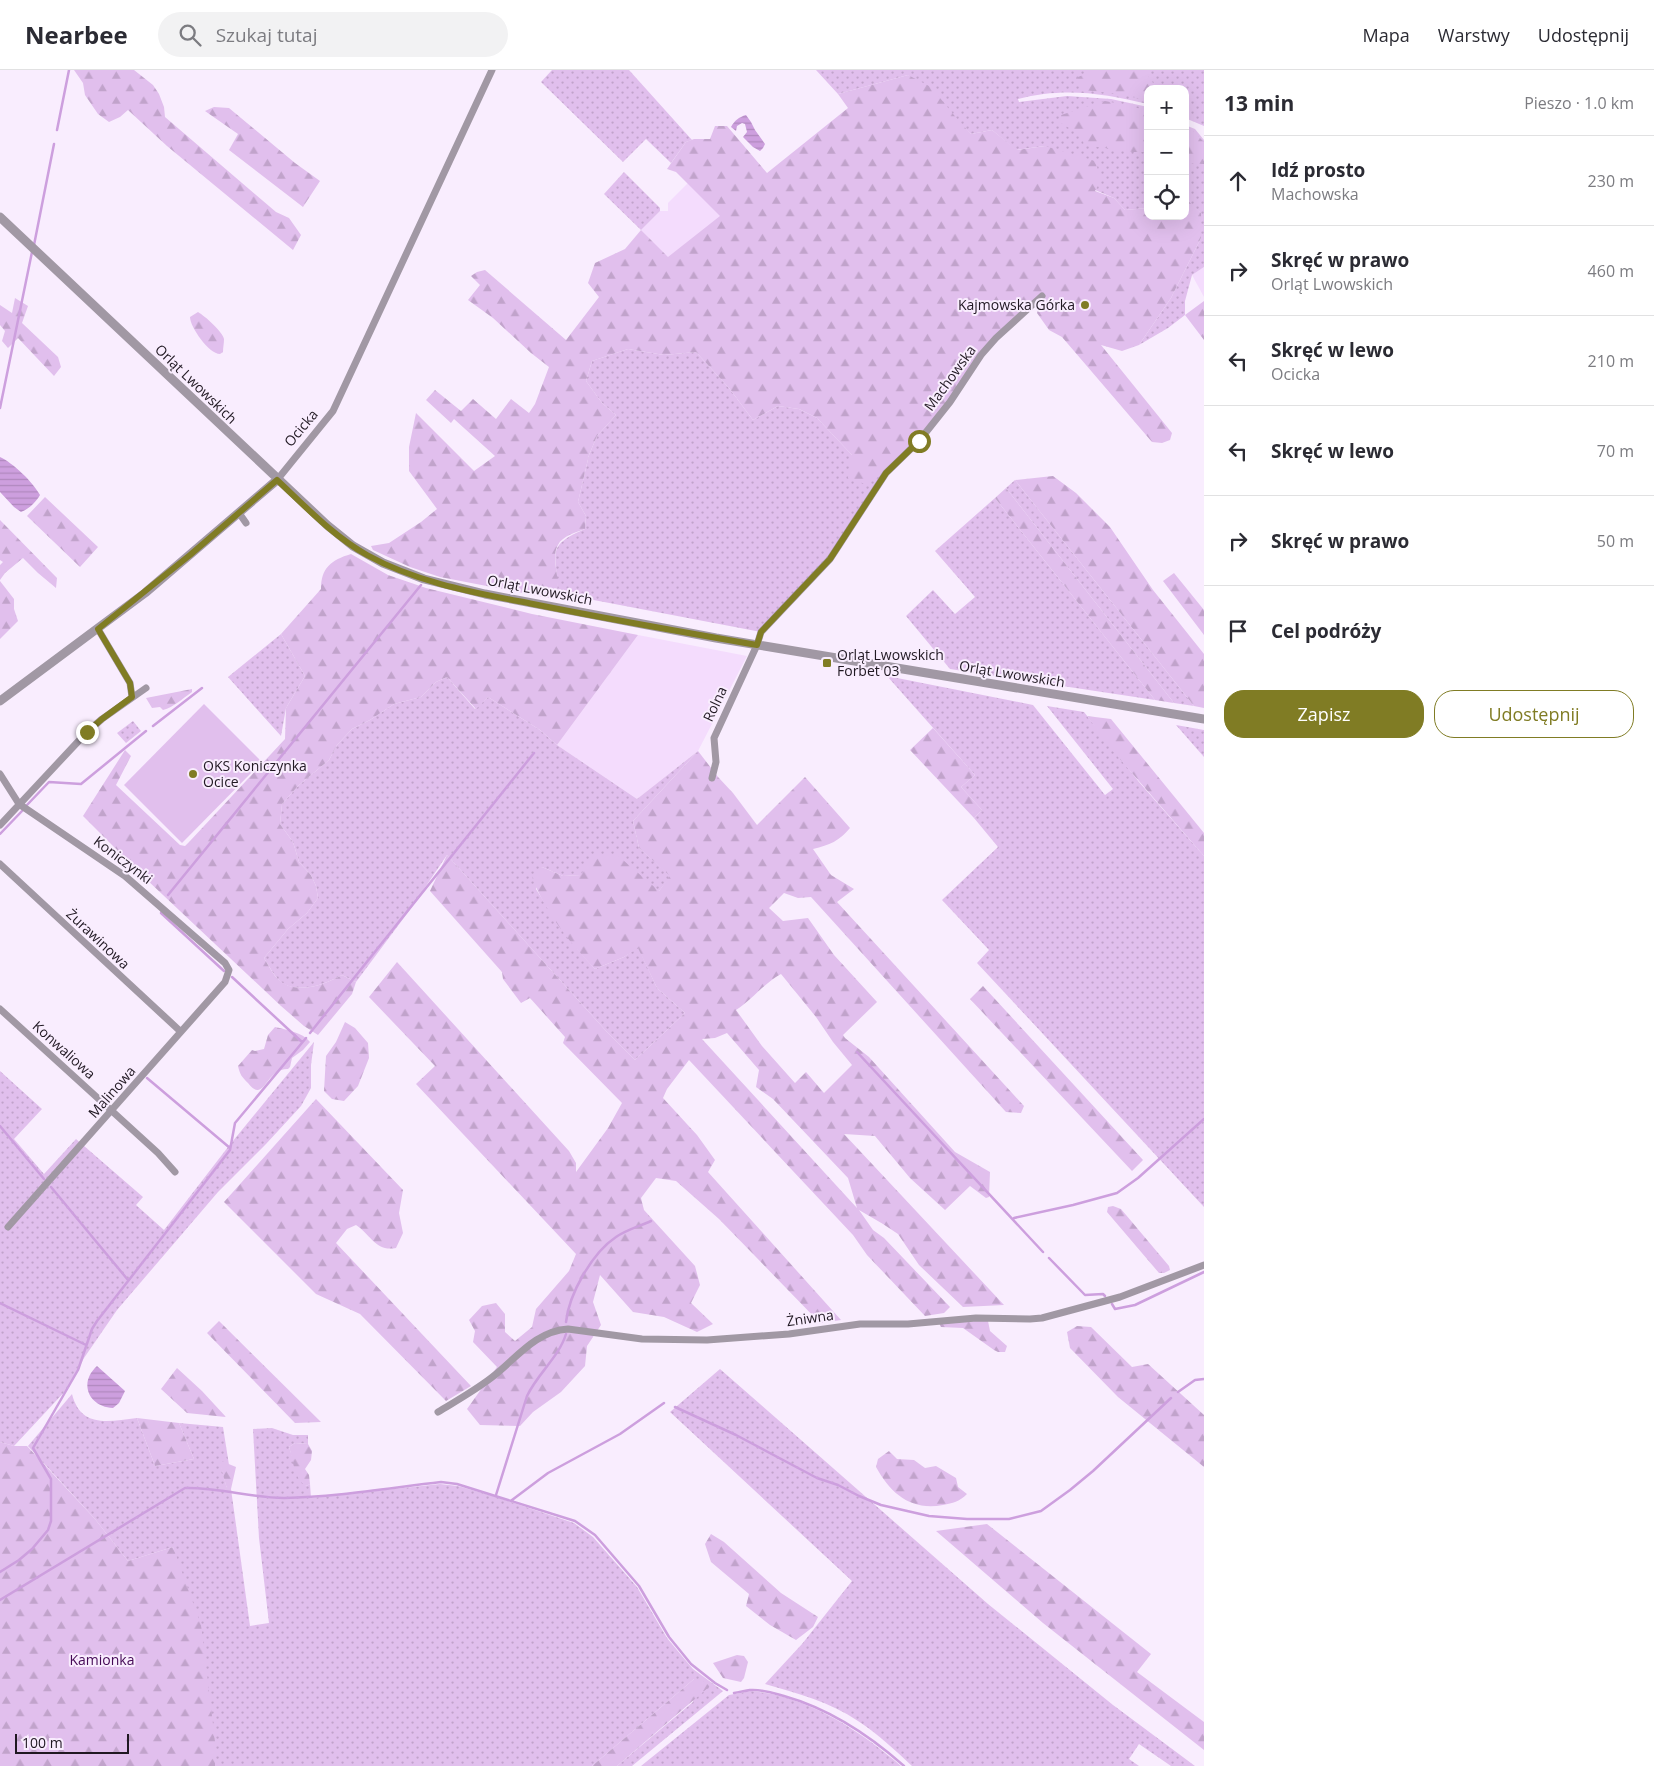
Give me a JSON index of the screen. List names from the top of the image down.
{
  "streets": {
    "street": [
      "Machowska",
      "Orląt Lwowskich",
      "Ocicka",
      "Rolna",
      "Koniczynki",
      "Żurawinowa",
      "Konwaliowa",
      "Malinowa",
      "Żniwna"
    ]
  },
  "crossings": [
    ["Machowska", "Orląt Lwowskich"],
    ["Machowska", "Rolna"],
    ["Orląt Lwowskich", "Ocicka"],
    ["Orląt Lwowskich", "Rolna"],
    ["Koniczynki", "Malinowa"],
    ["Żurawinowa", "Malinowa"],
    ["Konwaliowa", "Malinowa"]
  ],
  "parks": ["Kamionka"],
  "places": {
    "other": ["Kajmowska Górka", "OKS Koniczynka Ocice"],
    "transit": ["Orląt Lwowskich Forbet 03"]
  },
  "scale_bar": "100 m",
  "page": {
    "header": "Nearbee",
    "search": "Szukaj tutaj",
    "nav": ["Mapa", "Warstwy", "Udostępnij"],
    "heading": ["13 min", "Pieszo · 1.0 km"],
    "map_buttons": ["+", "−"],
    "list": [
      ["Idź prosto", "Machowska", "230 m"],
      ["Skręć w prawo", "Orląt Lwowskich", "460 m"],
      ["Skręć w lewo", "Ocicka", "210 m"],
      ["Skręć w lewo", "70 m"],
      ["Skręć w prawo", "50 m"],
      "Cel podróży"
    ],
    "buttons": ["Zapisz", "Udostępnij"],
    "scale": "100 m"
  }
}
